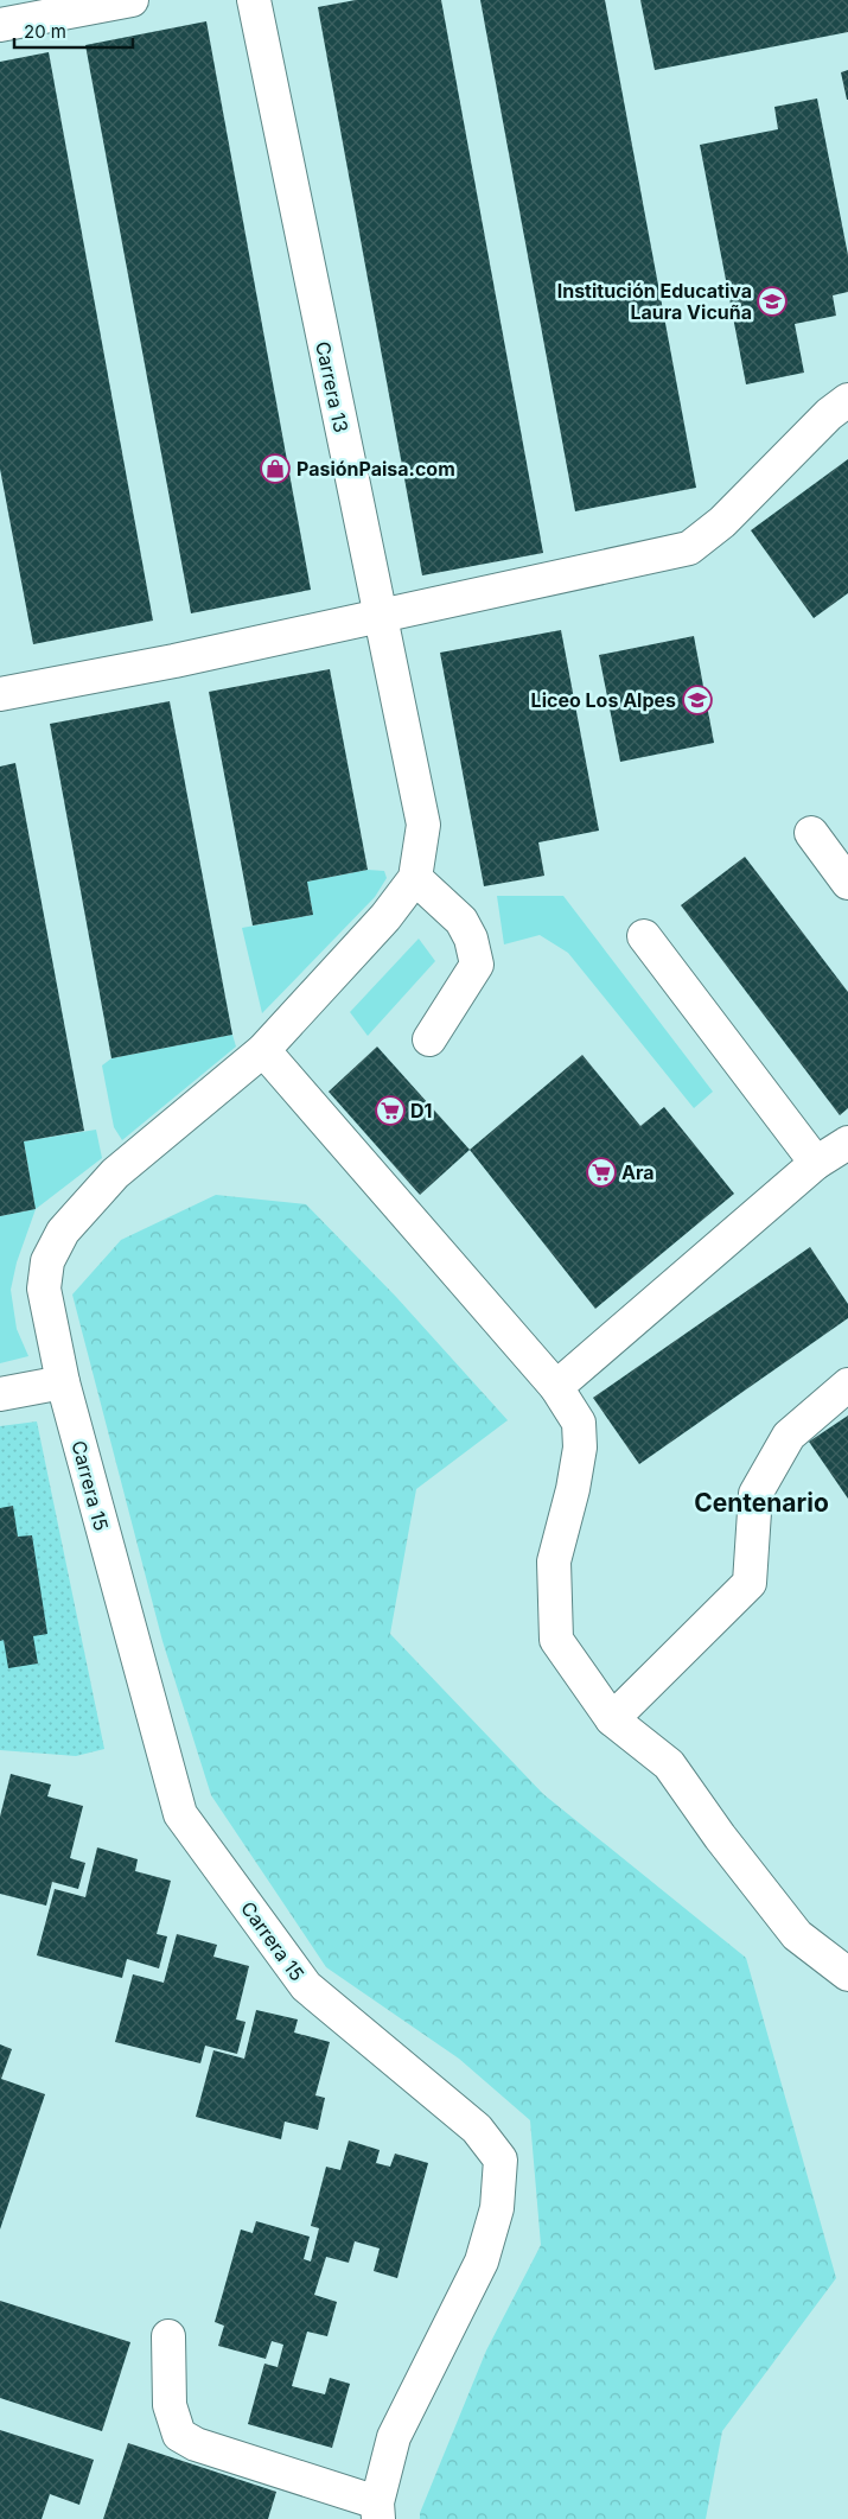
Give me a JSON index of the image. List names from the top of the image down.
{
  "streets": {
    "street": ["Carrera 13", "Carrera 15"]
  },
  "districts": ["Centenario"],
  "places": {
    "school or university": ["Institución Educativa Laura Vicuña", "Liceo Los Alpes"],
    "shop": ["PasiónPaisa.com"],
    "supermarket": ["D1", "Ara"]
  },
  "scale_bar": "20 m"
}
